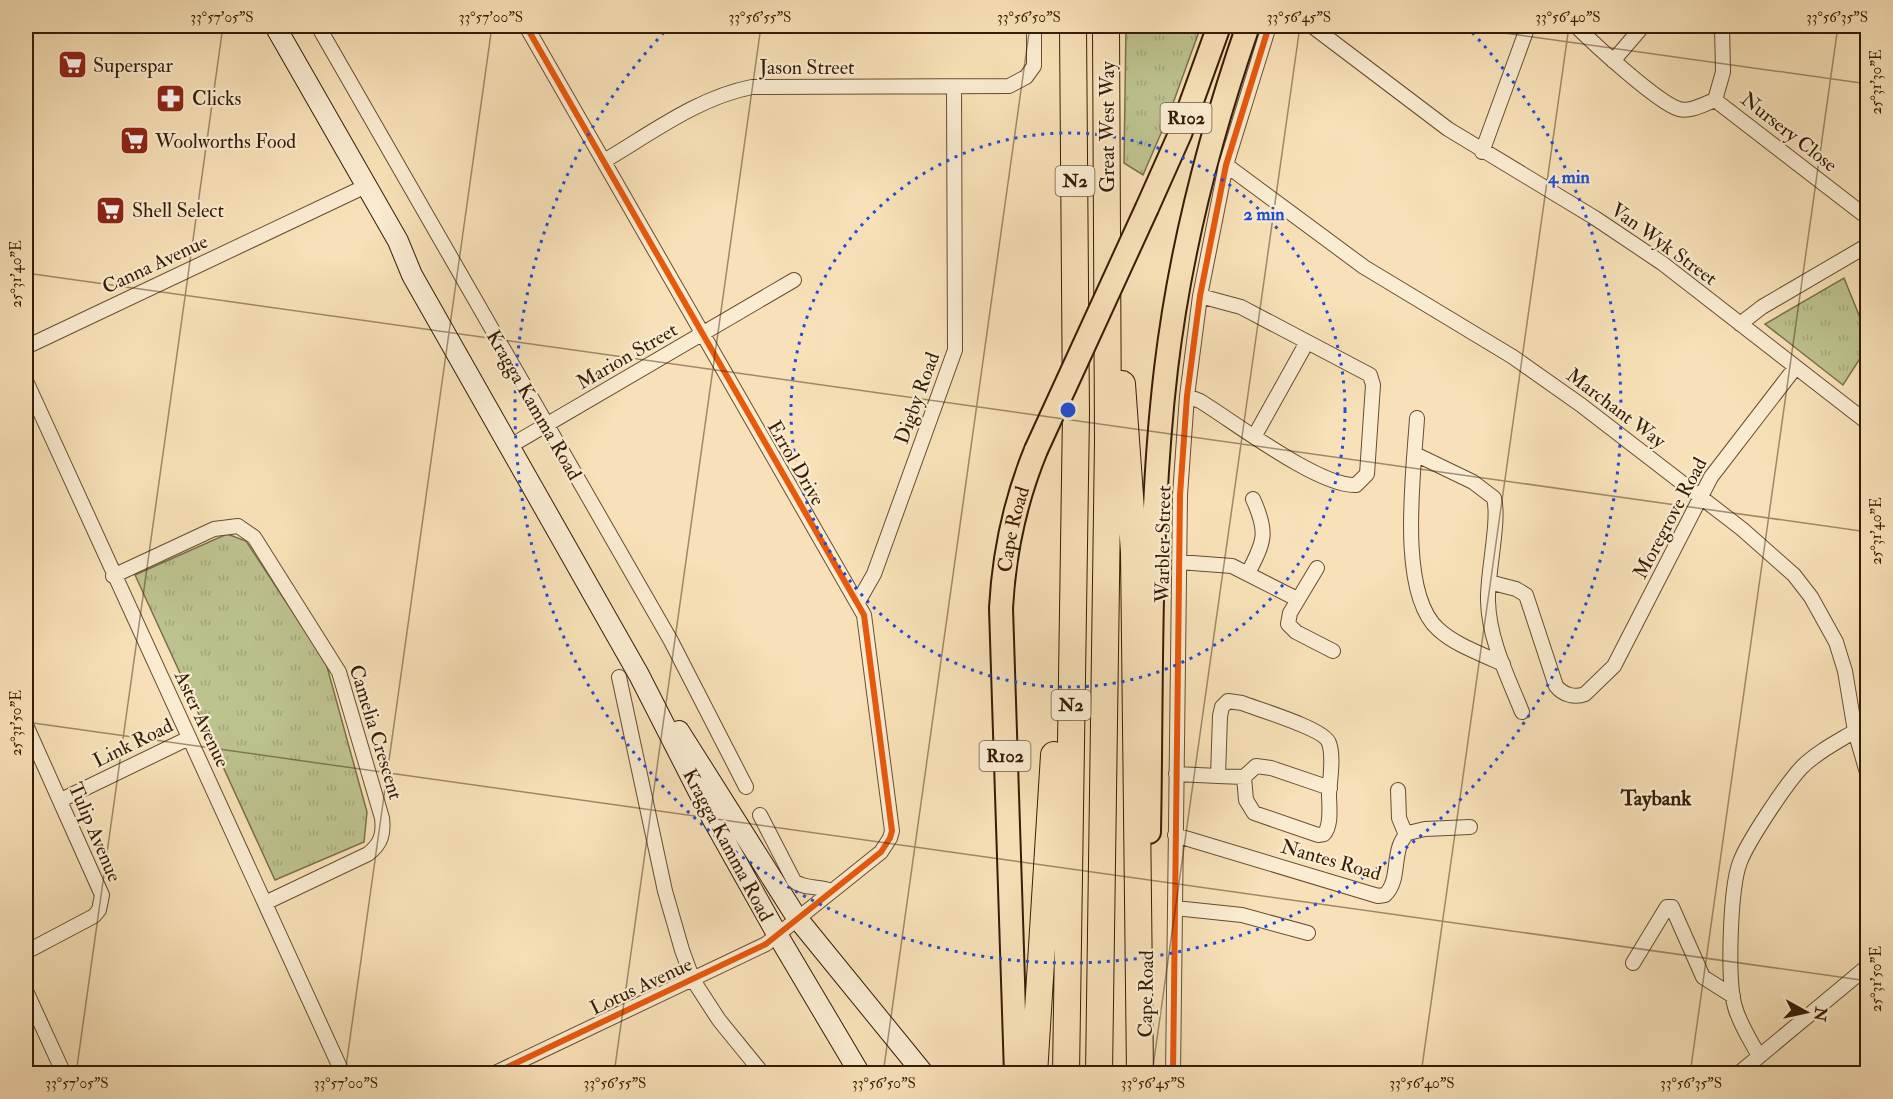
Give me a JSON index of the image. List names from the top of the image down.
{
  "streets": {
    "highway": ["Great West Way", "N2"],
    "main road": ["R102", "Kragga Kamma Road", "Cape Road"],
    "street": [
      "Jason Street",
      "Nursery Close",
      "Van Wyk Street",
      "Canna Avenue",
      "Marion Street",
      "Digby Road",
      "Marchant Way",
      "Errol Drive",
      "Moregrove Road",
      "Warbler Street",
      "Aster Avenue",
      "Camelia Crescent",
      "Link Road",
      "Tulip Avenue",
      "Nantes Road",
      "Lotus Avenue"
    ]
  },
  "crossings": [
    ["Jason Street", "Digby Road"],
    ["Jason Street", "Errol Drive"],
    ["Great West Way", "N2"],
    ["Van Wyk Street", "Moregrove Road"],
    ["Canna Avenue", "Kragga Kamma Road"],
    ["Marion Street", "Kragga Kamma Road"],
    ["Marion Street", "Errol Drive"],
    ["Digby Road", "Errol Drive"],
    ["Kragga Kamma Road", "Errol Drive"],
    ["Kragga Kamma Road", "Lotus Avenue"],
    ["Marchant Way", "Moregrove Road"],
    ["Marchant Way", "Warbler Street"],
    ["Errol Drive", "Lotus Avenue"],
    ["Warbler Street", "Nantes Road"],
    ["Aster Avenue", "Camelia Crescent"],
    ["Aster Avenue", "Link Road"],
    ["Link Road", "Tulip Avenue"]
  ],
  "districts": ["Taybank"],
  "places": {
    "supermarket": ["Superspar", "Woolworths Food", "Shell Select"],
    "pharmacy": ["Clicks"]
  },
  "north": "right",
  "coordinates": [
    "33°57'05\"S",
    "33°57'00\"S",
    "33°56'55\"S",
    "33°56'50\"S",
    "33°56'45\"S",
    "33°56'40\"S",
    "33°56'35\"S",
    "25°31'30\"E",
    "25°31'40\"E",
    "25°31'50\"E"
  ],
  "rings": ["4 min", "2 min"]
}
